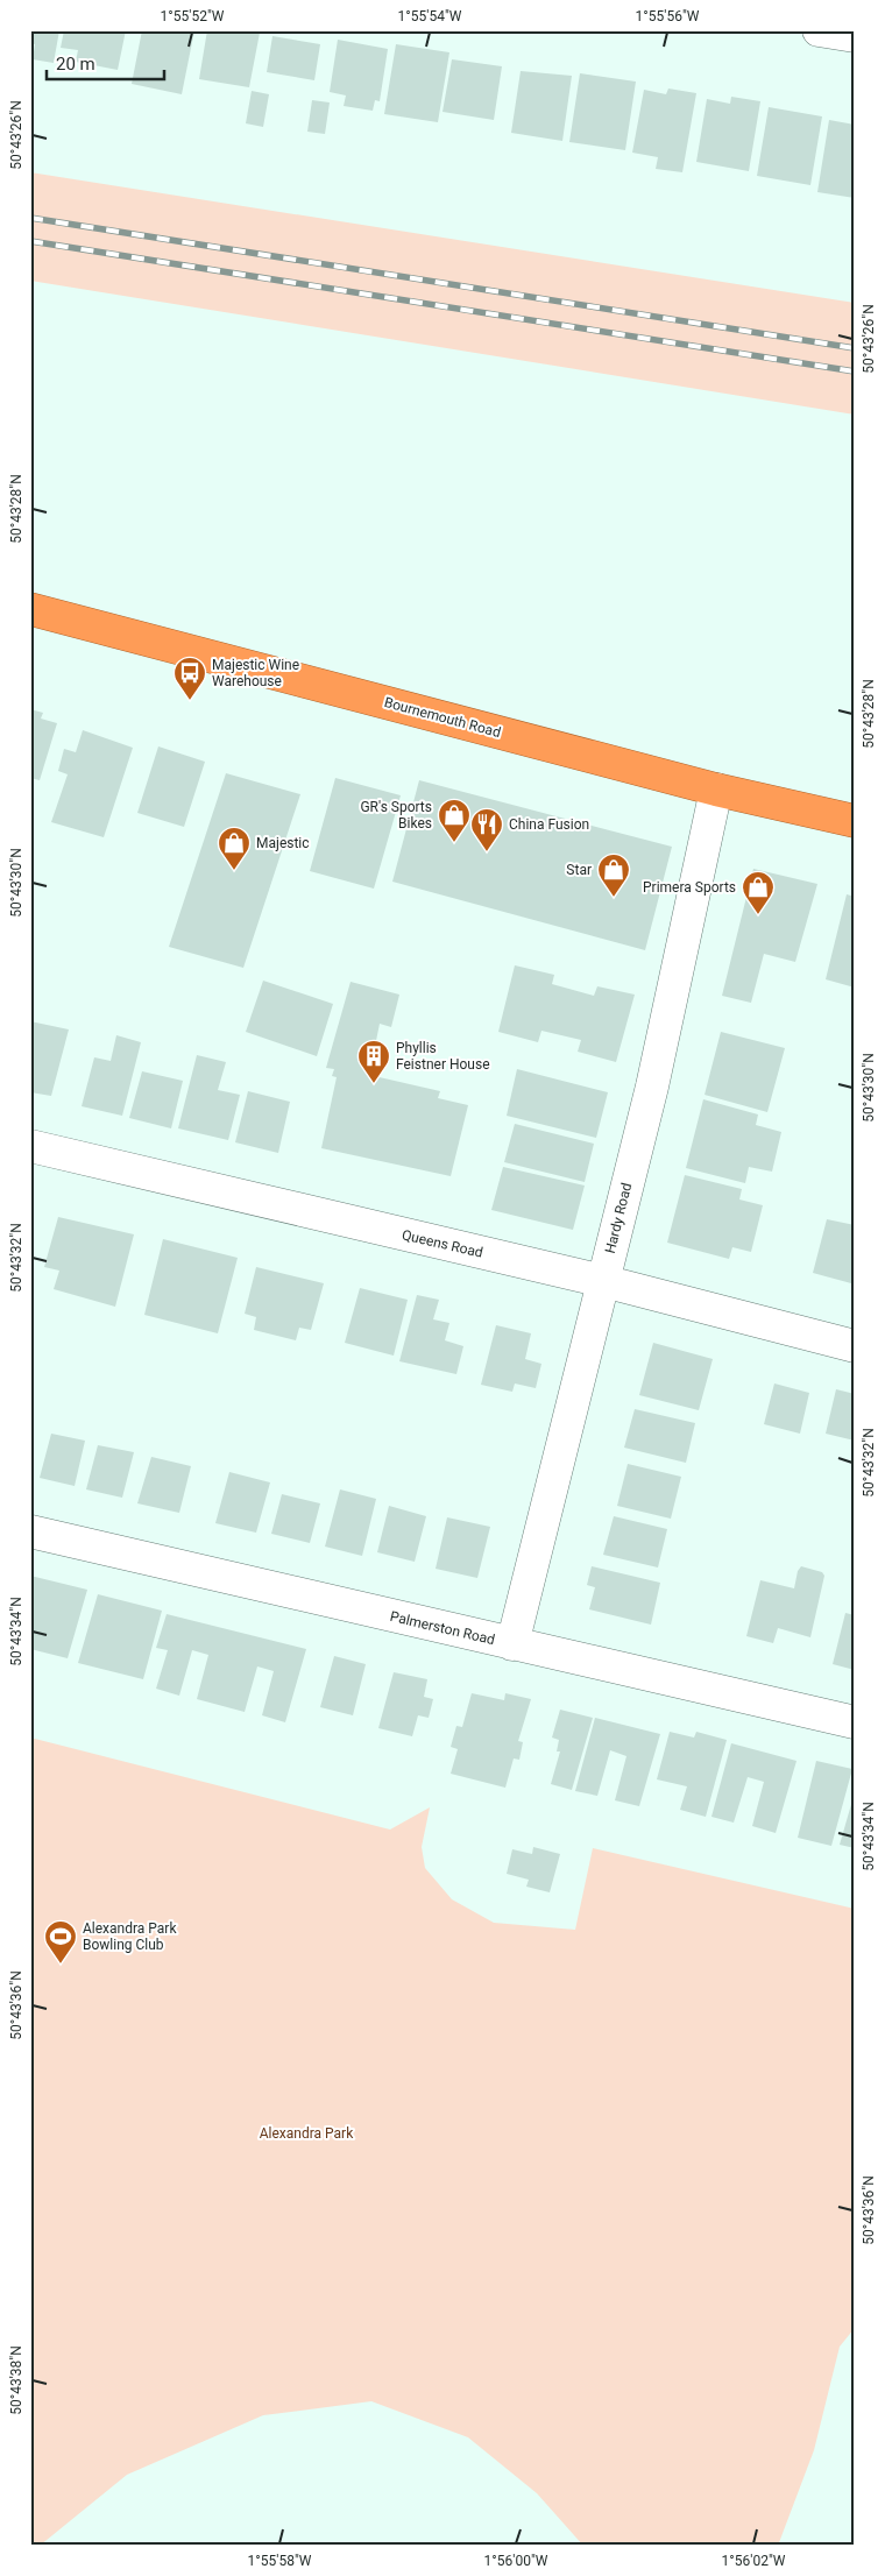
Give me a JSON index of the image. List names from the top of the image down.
{
  "streets": {
    "highway": ["Bournemouth Road"],
    "street": ["Hardy Road", "Queens Road", "Palmerston Road"]
  },
  "crossings": [
    ["Bournemouth Road", "Hardy Road"],
    ["Hardy Road", "Queens Road"],
    ["Hardy Road", "Palmerston Road"]
  ],
  "parks": ["Alexandra Park"],
  "places": {
    "bus stop": ["Majestic Wine Warehouse"],
    "shop": [
      "GR's Sports Bikes",
      "Majestic",
      "Star",
      "Primera Sports"
    ],
    "restaurant": ["China Fusion"],
    "building": ["Phyllis Feistner House"],
    "sports": ["Alexandra Park Bowling Club"]
  },
  "scale_bar": "20 m",
  "coordinates": [
    "1°55'52\"W",
    "1°55'54\"W",
    "1°55'56\"W",
    "50°43'26\"N",
    "50°43'28\"N",
    "50°43'30\"N",
    "50°43'32\"N",
    "50°43'34\"N",
    "50°43'36\"N",
    "50°43'38\"N",
    "1°55'58\"W",
    "1°56'00\"W",
    "1°56'02\"W"
  ]
}
